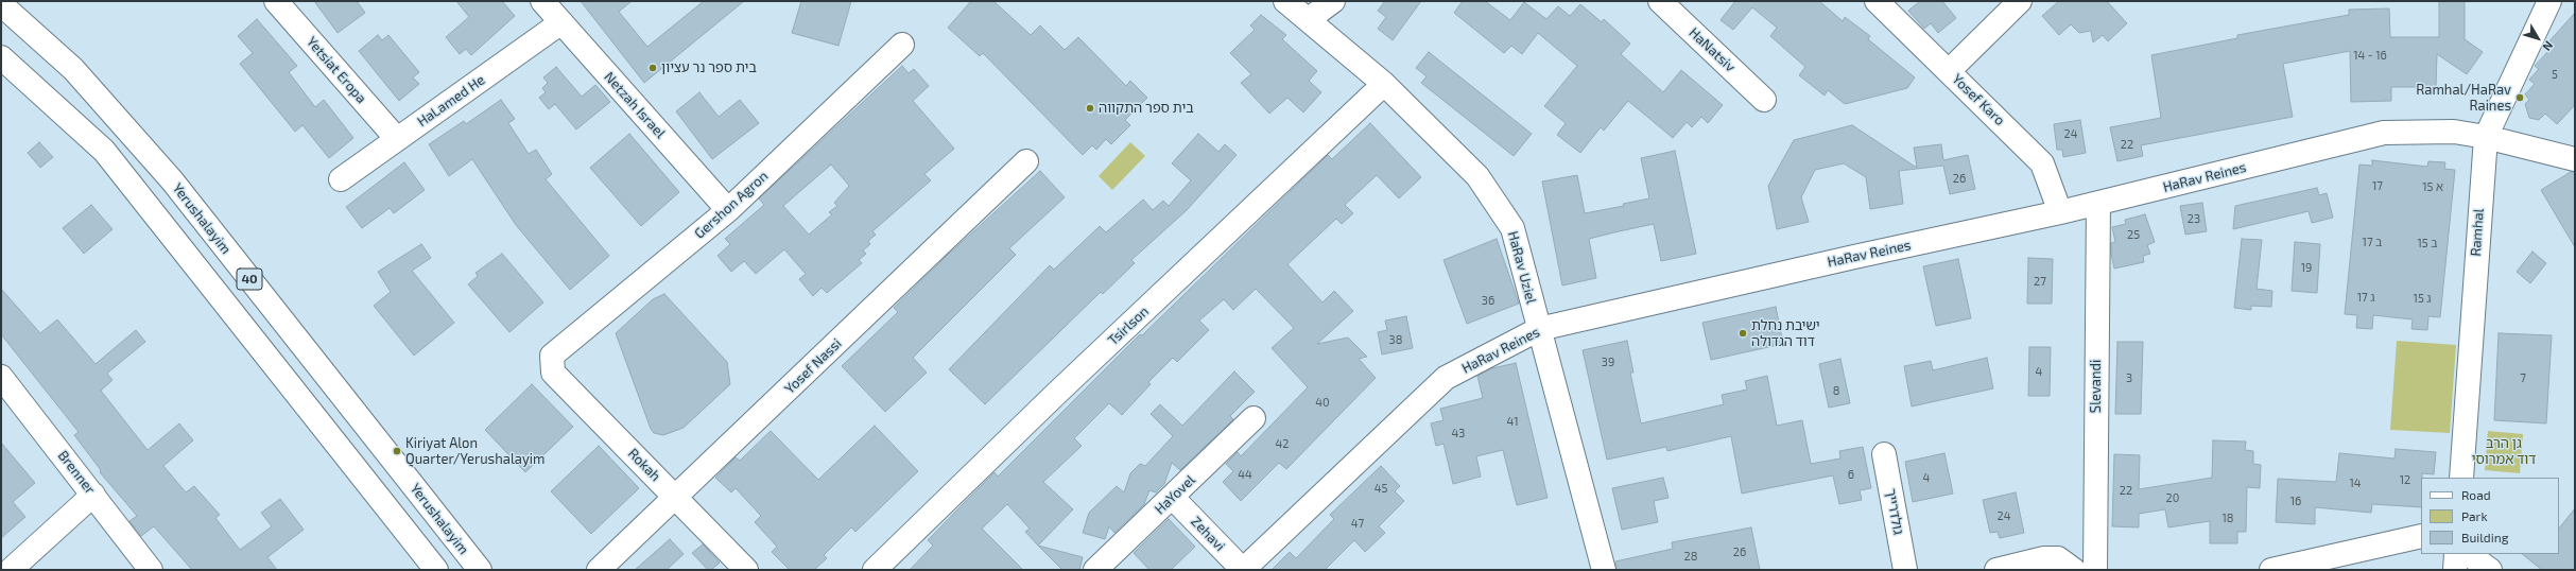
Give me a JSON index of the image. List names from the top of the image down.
{
  "streets": {
    "main road": [
      "HaNatsiv",
      "Yetsiat Eropa",
      "Yosef Karo",
      "HaLamed He",
      "Netzah Israel",
      "HaRav Reines",
      "Gershon Agron",
      "Yerushalayim",
      "Ramhal",
      "HaRav Uziel",
      "40",
      "Tsirlson",
      "Yosef Nassi",
      "Slevandi",
      "Rokah",
      "Brenner",
      "HaYovel",
      "גולדרייך",
      "Zehavi"
    ]
  },
  "crossings": [
    ["Yetsiat Eropa", "HaLamed He"],
    ["Yosef Karo", "HaRav Reines"],
    ["HaLamed He", "Netzah Israel"],
    ["Netzah Israel", "Gershon Agron"],
    ["HaRav Reines", "Ramhal"],
    ["HaRav Reines", "HaRav Uziel"],
    ["HaRav Reines", "Slevandi"],
    ["HaRav Reines", "Zehavi"],
    ["Gershon Agron", "Rokah"],
    ["HaRav Uziel", "Tsirlson"],
    ["Yosef Nassi", "Rokah"],
    ["HaYovel", "Zehavi"]
  ],
  "parks": ["גן הרב דוד אמרוסי"],
  "places": [
    "בית ספר נר עציון",
    "Ramhal/HaRav Raines",
    "בית ספר התקווה",
    "ישיבת נחלת דוד הגדולה",
    "Kiriyat Alon Quarter/Yerushalayim"
  ],
  "house_numbers": [
    "14 - 16",
    "5",
    "24",
    "22",
    "26",
    "17",
    "15 א",
    "23",
    "25",
    "17 ב",
    "15 ב",
    "19",
    "27",
    "17 ג",
    "15 ג",
    "36",
    "38",
    "39",
    "4",
    "3",
    "7",
    "8",
    "40",
    "41",
    "43",
    "42",
    "44",
    "6",
    "4",
    "12",
    "14",
    "45",
    "22",
    "20",
    "16",
    "24",
    "18",
    "47",
    "26",
    "28"
  ],
  "legend": ["Road", "Park", "Building"],
  "north": "bottom right"
}
